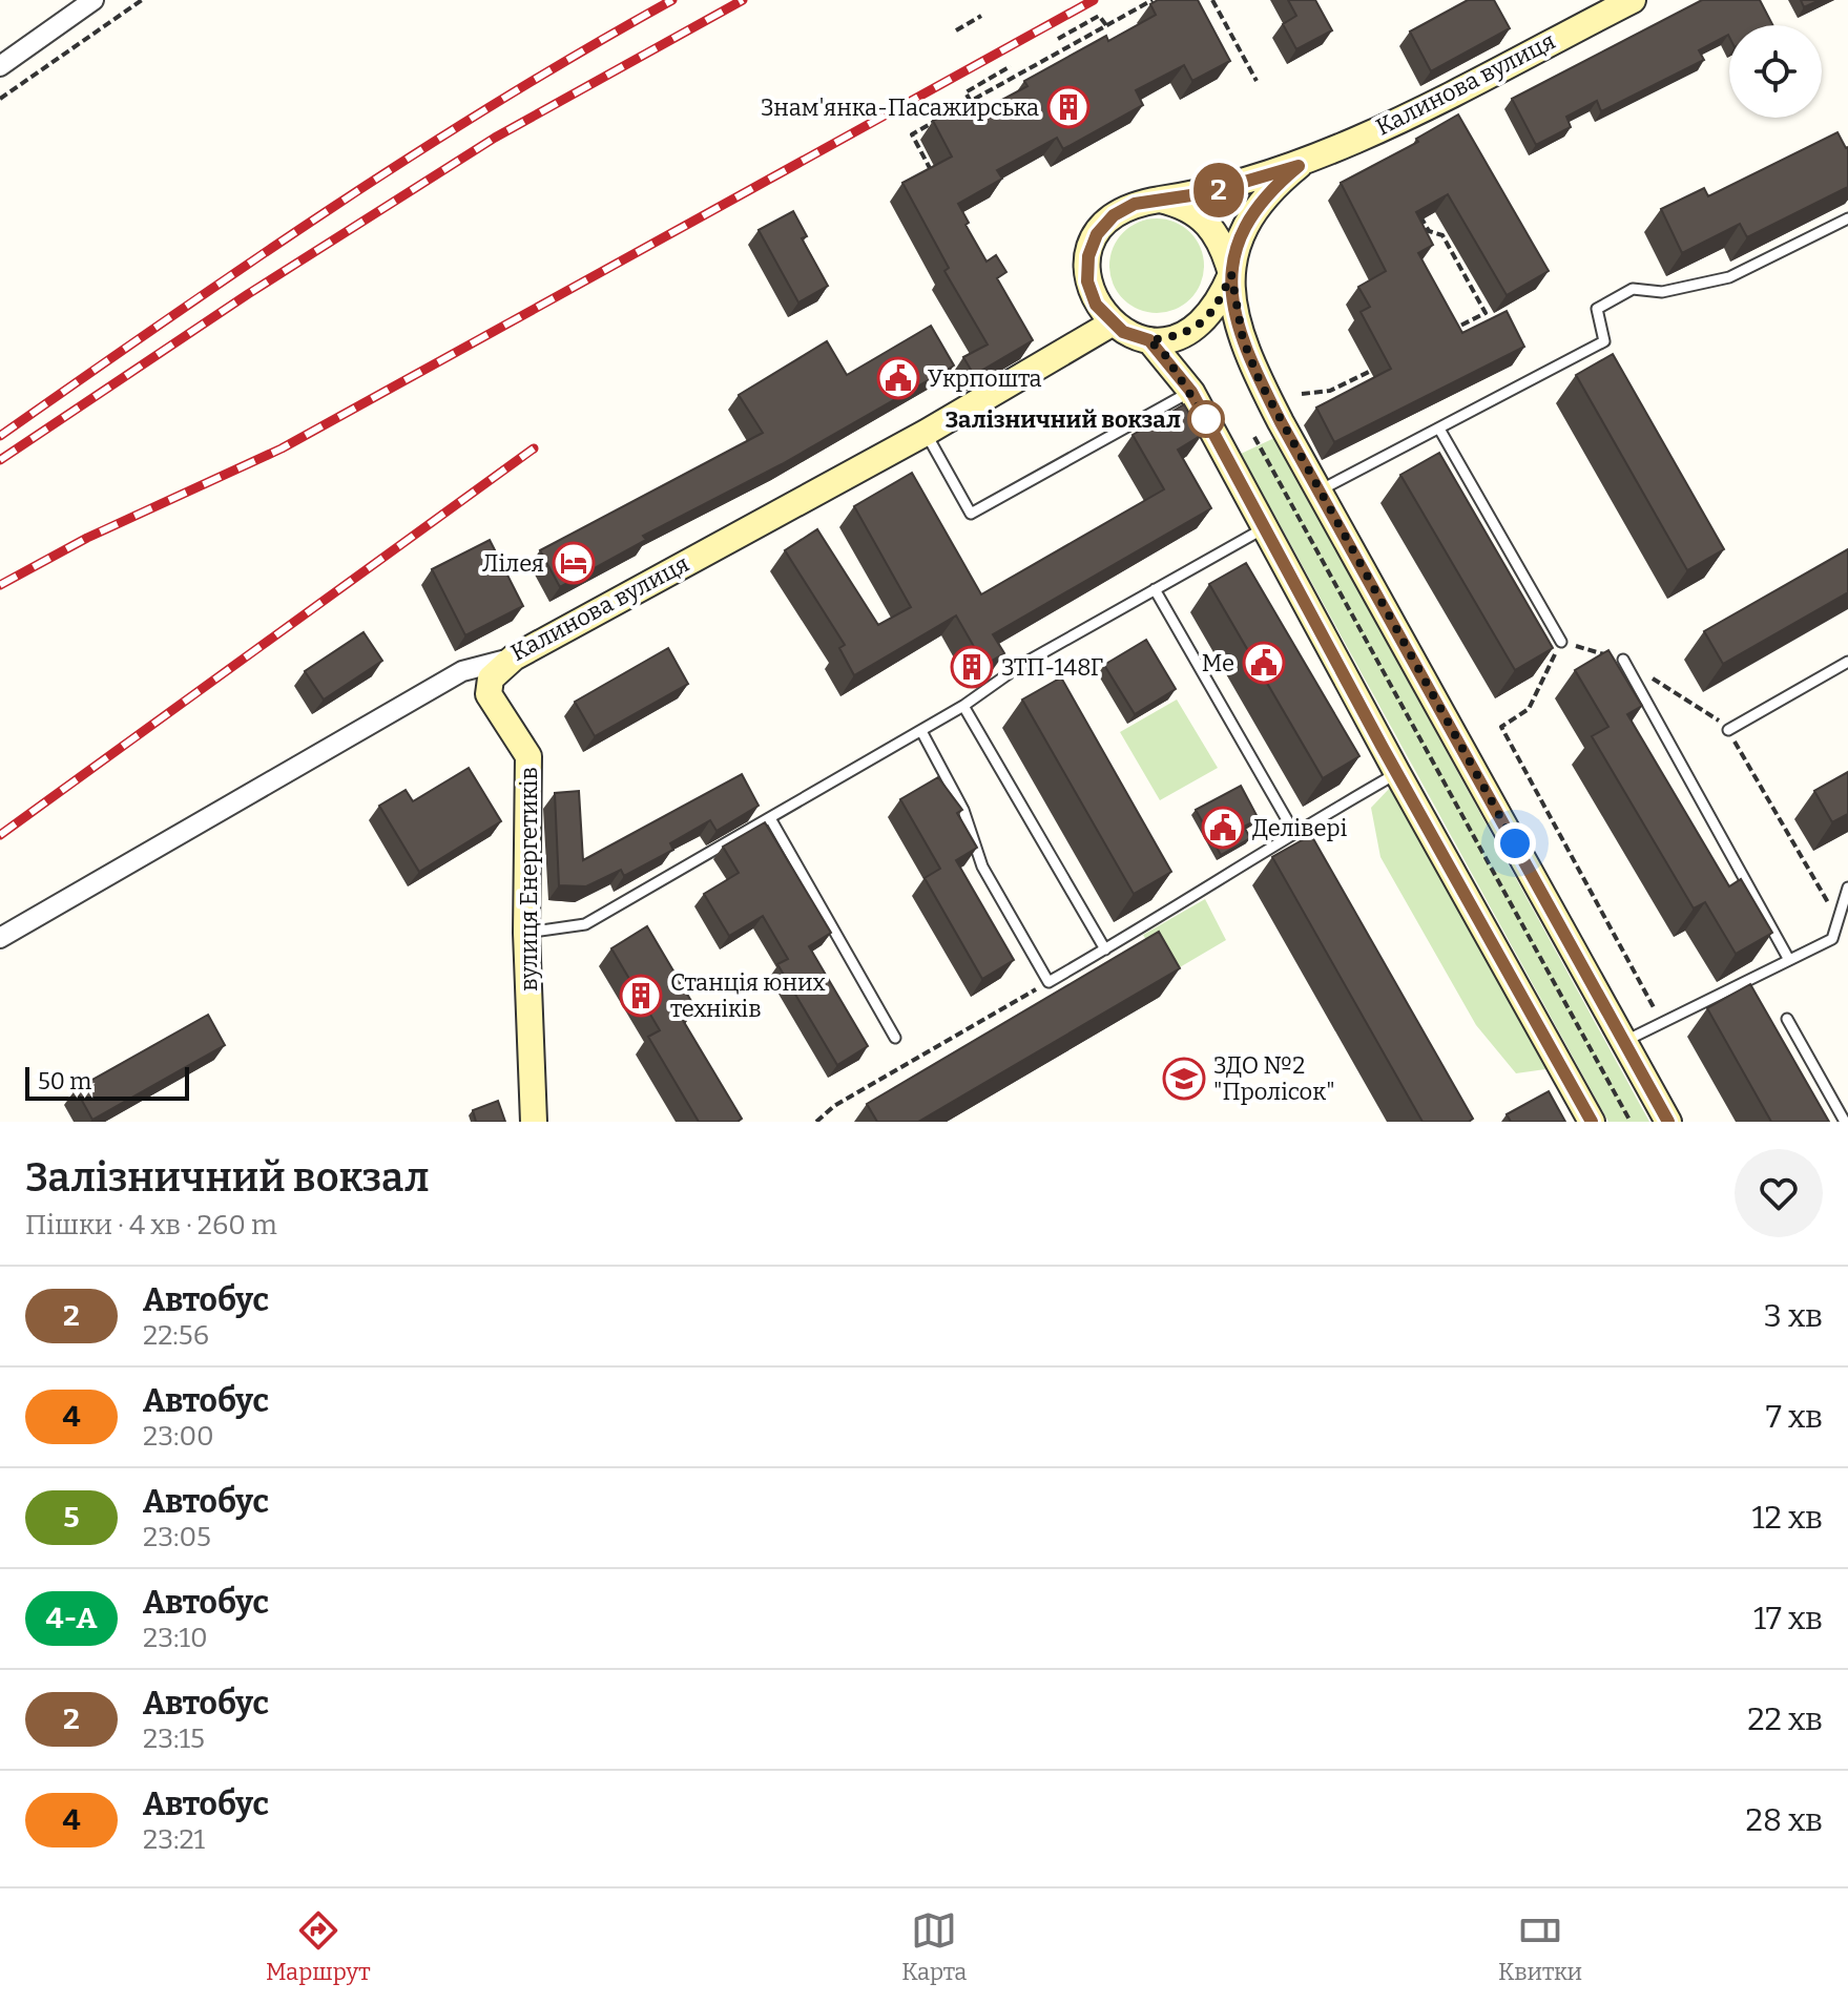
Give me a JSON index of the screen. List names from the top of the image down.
{
  "streets": {
    "street": ["Калинова вулиця", "вулиця Енергетиків"]
  },
  "crossings": [
    ["Калинова вулиця", "вулиця Енергетиків"]
  ],
  "places": {
    "building": ["Знам'янка-Пасажирська", "ЗТП-148Г", "Станція юних техніків"],
    "public building": ["Укрпошта", "Me", "Делівері"],
    "other": ["Залізничний вокзал"],
    "hotel": ["Лілея"],
    "school or university": ["ЗДО №2 \"Пролісок\""]
  },
  "lines": ["bus line 2"],
  "scale_bar": "50 m",
  "page": {
    "on_map": "2",
    "scale": "50 m",
    "heading": ["Залізничний вокзал", "Пішки · 4 хв · 260 m"],
    "list": [
      {
        "mark": "2",
        "name": "Автобус",
        "note": "22:56",
        "value": "3 хв"
      },
      {
        "mark": "4",
        "name": "Автобус",
        "note": "23:00",
        "value": "7 хв"
      },
      {
        "mark": "5",
        "name": "Автобус",
        "note": "23:05",
        "value": "12 хв"
      },
      {
        "mark": "4-А",
        "name": "Автобус",
        "note": "23:10",
        "value": "17 хв"
      },
      {
        "mark": "2",
        "name": "Автобус",
        "note": "23:15",
        "value": "22 хв"
      },
      {
        "mark": "4",
        "name": "Автобус",
        "note": "23:21",
        "value": "28 хв"
      }
    ],
    "tabs": ["Маршрут", "Карта", "Квитки"]
  }
}
